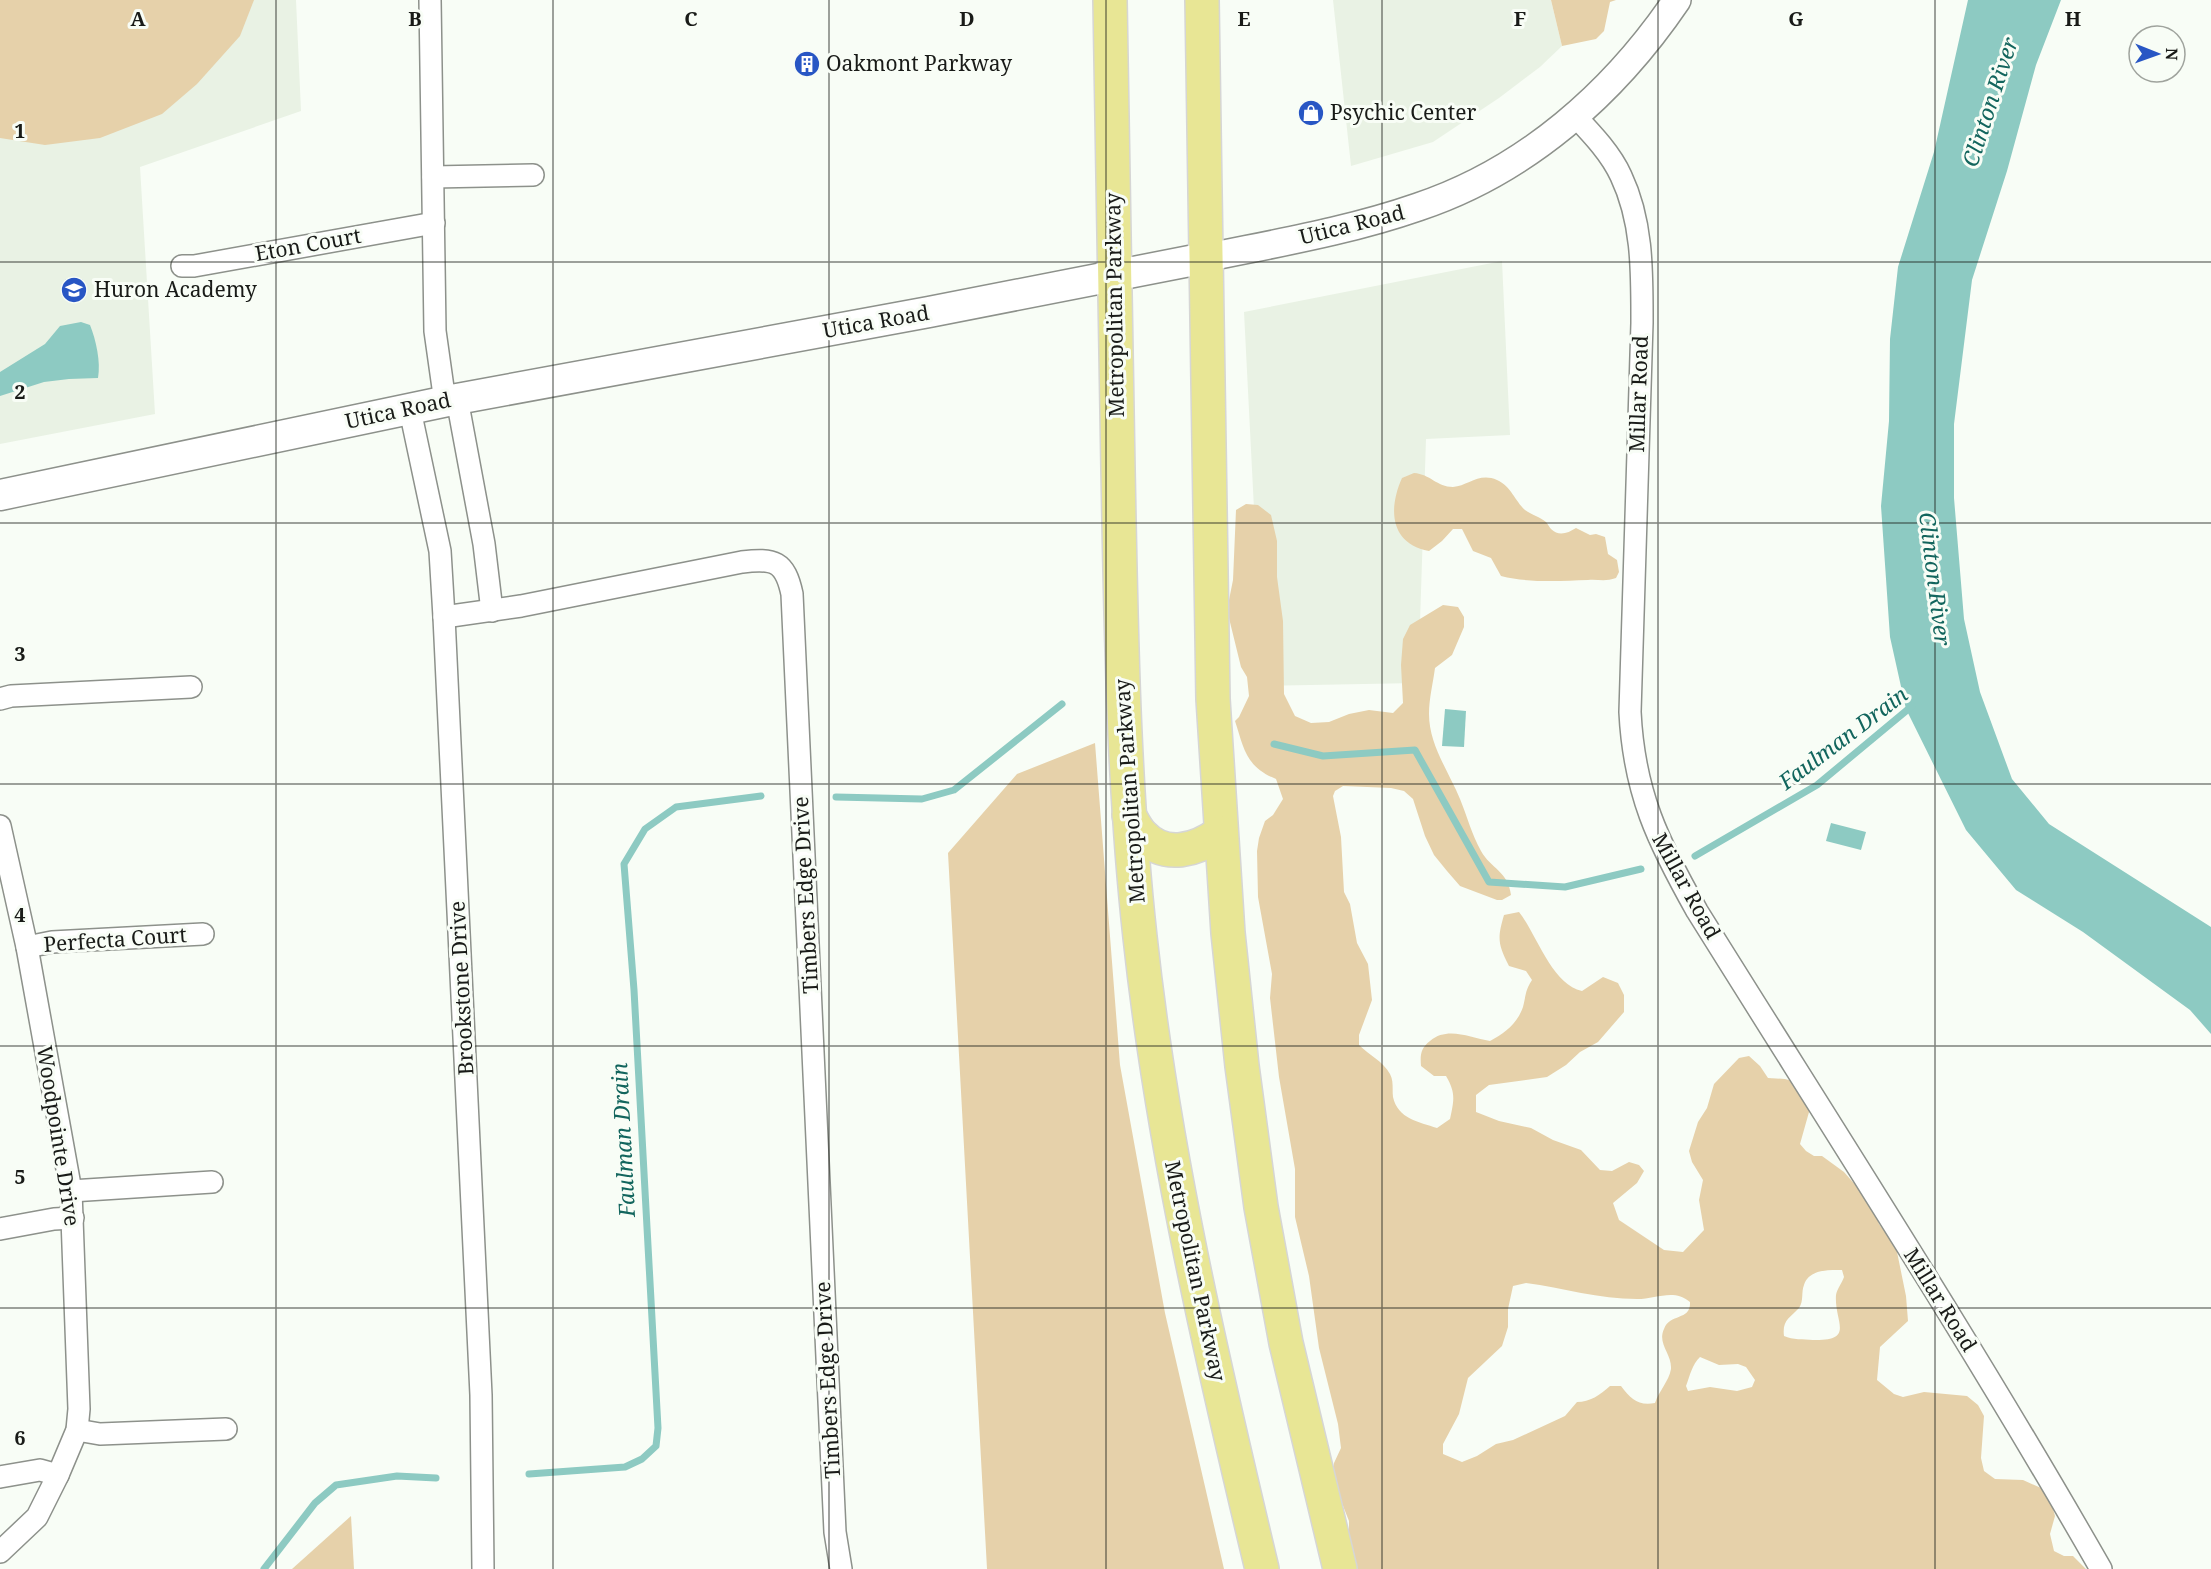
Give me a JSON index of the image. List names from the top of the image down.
{
  "streets": {
    "main road": ["Utica Road", "Metropolitan Parkway"],
    "street": [
      "Eton Court",
      "Millar Road",
      "Timbers Edge Drive",
      "Perfecta Court",
      "Brookstone Drive",
      "Woodpointe Drive"
    ]
  },
  "crossings": [
    ["Utica Road", "Metropolitan Parkway"],
    ["Utica Road", "Millar Road"],
    ["Utica Road", "Brookstone Drive"],
    ["Timbers Edge Drive", "Brookstone Drive"],
    ["Perfecta Court", "Woodpointe Drive"]
  ],
  "water": ["Clinton River", "Faulman Drain"],
  "places": {
    "building": ["Oakmont Parkway"],
    "shop": ["Psychic Center"],
    "school or university": ["Huron Academy"]
  },
  "north": "right",
  "grid": {
    "columns": [
      "A",
      "B",
      "C",
      "D",
      "E",
      "F",
      "G",
      "H"
    ],
    "rows": [
      "1",
      "2",
      "3",
      "4",
      "5",
      "6"
    ]
  }
}
